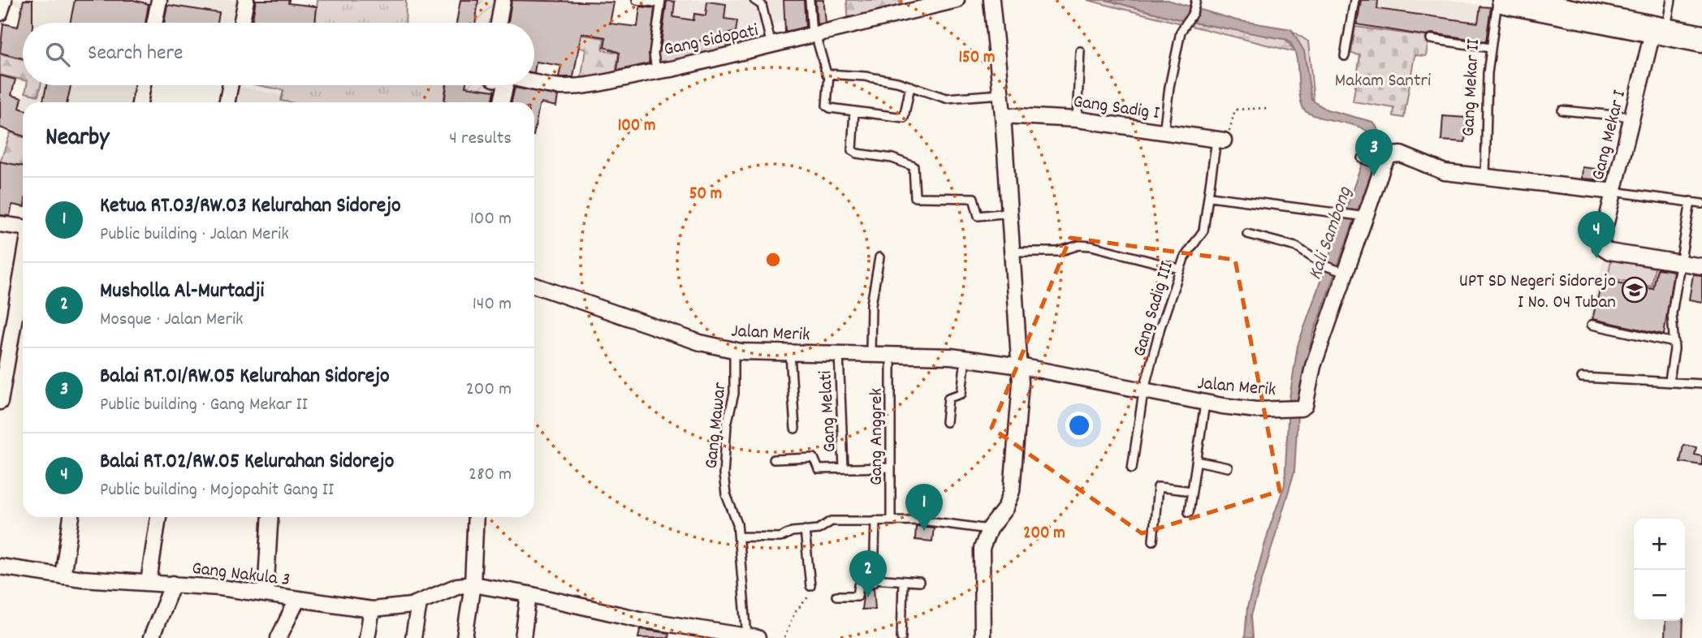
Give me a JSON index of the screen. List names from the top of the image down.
{
  "streets": {
    "street": [
      "Gang Sidopati",
      "Gang Sadig I",
      "Gang Mekar I",
      "Jalan Merik",
      "Gang Nakula 3"
    ],
    "lane": [
      "Gang Mekar II",
      "Gang Sadig III",
      "Gang Melati",
      "Gang Mawar",
      "Gang Anggrek"
    ]
  },
  "crossings": [
    ["Gang Sadig I", "Gang Sadig III"],
    ["Gang Sadig III", "Jalan Merik"],
    ["Jalan Merik", "Gang Melati"],
    ["Jalan Merik", "Gang Mawar"],
    ["Jalan Merik", "Gang Anggrek"]
  ],
  "water": ["Kali Sambong"],
  "parks": ["Makam Santri"],
  "places": {
    "school or university": ["UPT SD Negeri Sidorejo I No. 04 Tuban"]
  },
  "page": {
    "search": "Search here",
    "heading": ["Nearby", "4 results"],
    "pins": [
      "3",
      "4",
      "1",
      "2"
    ],
    "list": [
      {
        "mark": "1",
        "name": "Ketua RT.03/RW.03 Kelurahan Sidorejo",
        "note": "Public building · Jalan Merik",
        "value": "100 m"
      },
      {
        "mark": "2",
        "name": "Musholla Al-Murtadji",
        "note": "Mosque · Jalan Merik",
        "value": "140 m"
      },
      {
        "mark": "3",
        "name": "Balai RT.01/RW.05 Kelurahan Sidorejo",
        "note": "Public building · Gang Mekar II",
        "value": "200 m"
      },
      {
        "mark": "4",
        "name": "Balai RT.02/RW.05 Kelurahan Sidorejo",
        "note": "Public building · Mojopahit Gang II",
        "value": "280 m"
      }
    ],
    "map_buttons": ["+", "−"]
  },
  "rings": [
    "150 m",
    "100 m",
    "50 m",
    "200 m"
  ]
}
